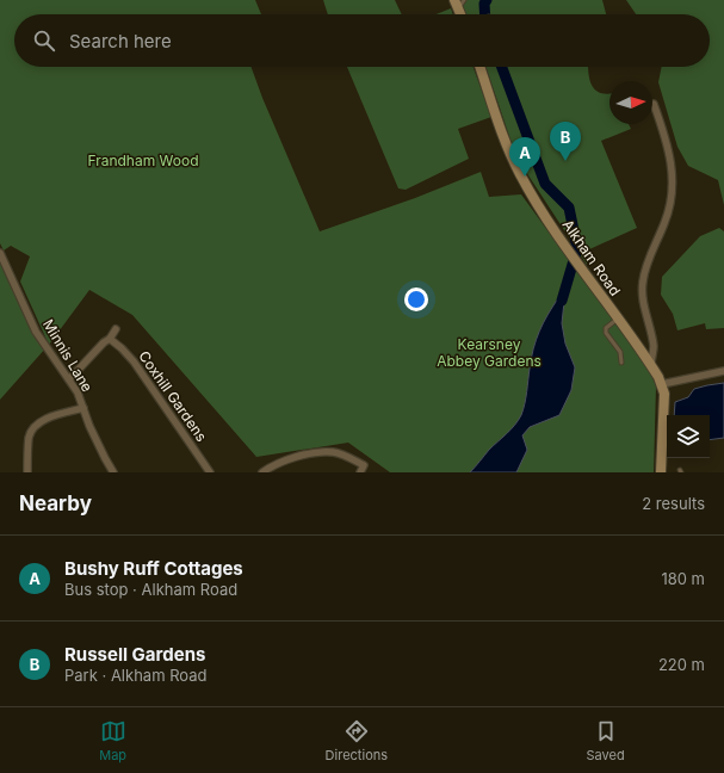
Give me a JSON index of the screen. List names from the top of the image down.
{
  "streets": {
    "street": ["Alkham Road", "Minnis Lane", "Coxhill Gardens"]
  },
  "parks": ["Frandham Wood", "Kearsney Abbey Gardens"],
  "north": "right",
  "page": {
    "search": "Search here",
    "pins": ["B", "A"],
    "heading": ["Nearby", "2 results"],
    "list": [
      {
        "mark": "A",
        "name": "Bushy Ruff Cottages",
        "note": "Bus stop · Alkham Road",
        "value": "180 m"
      },
      {
        "mark": "B",
        "name": "Russell Gardens",
        "note": "Park · Alkham Road",
        "value": "220 m"
      }
    ],
    "nav": ["Map", "Directions", "Saved"]
  }
}
